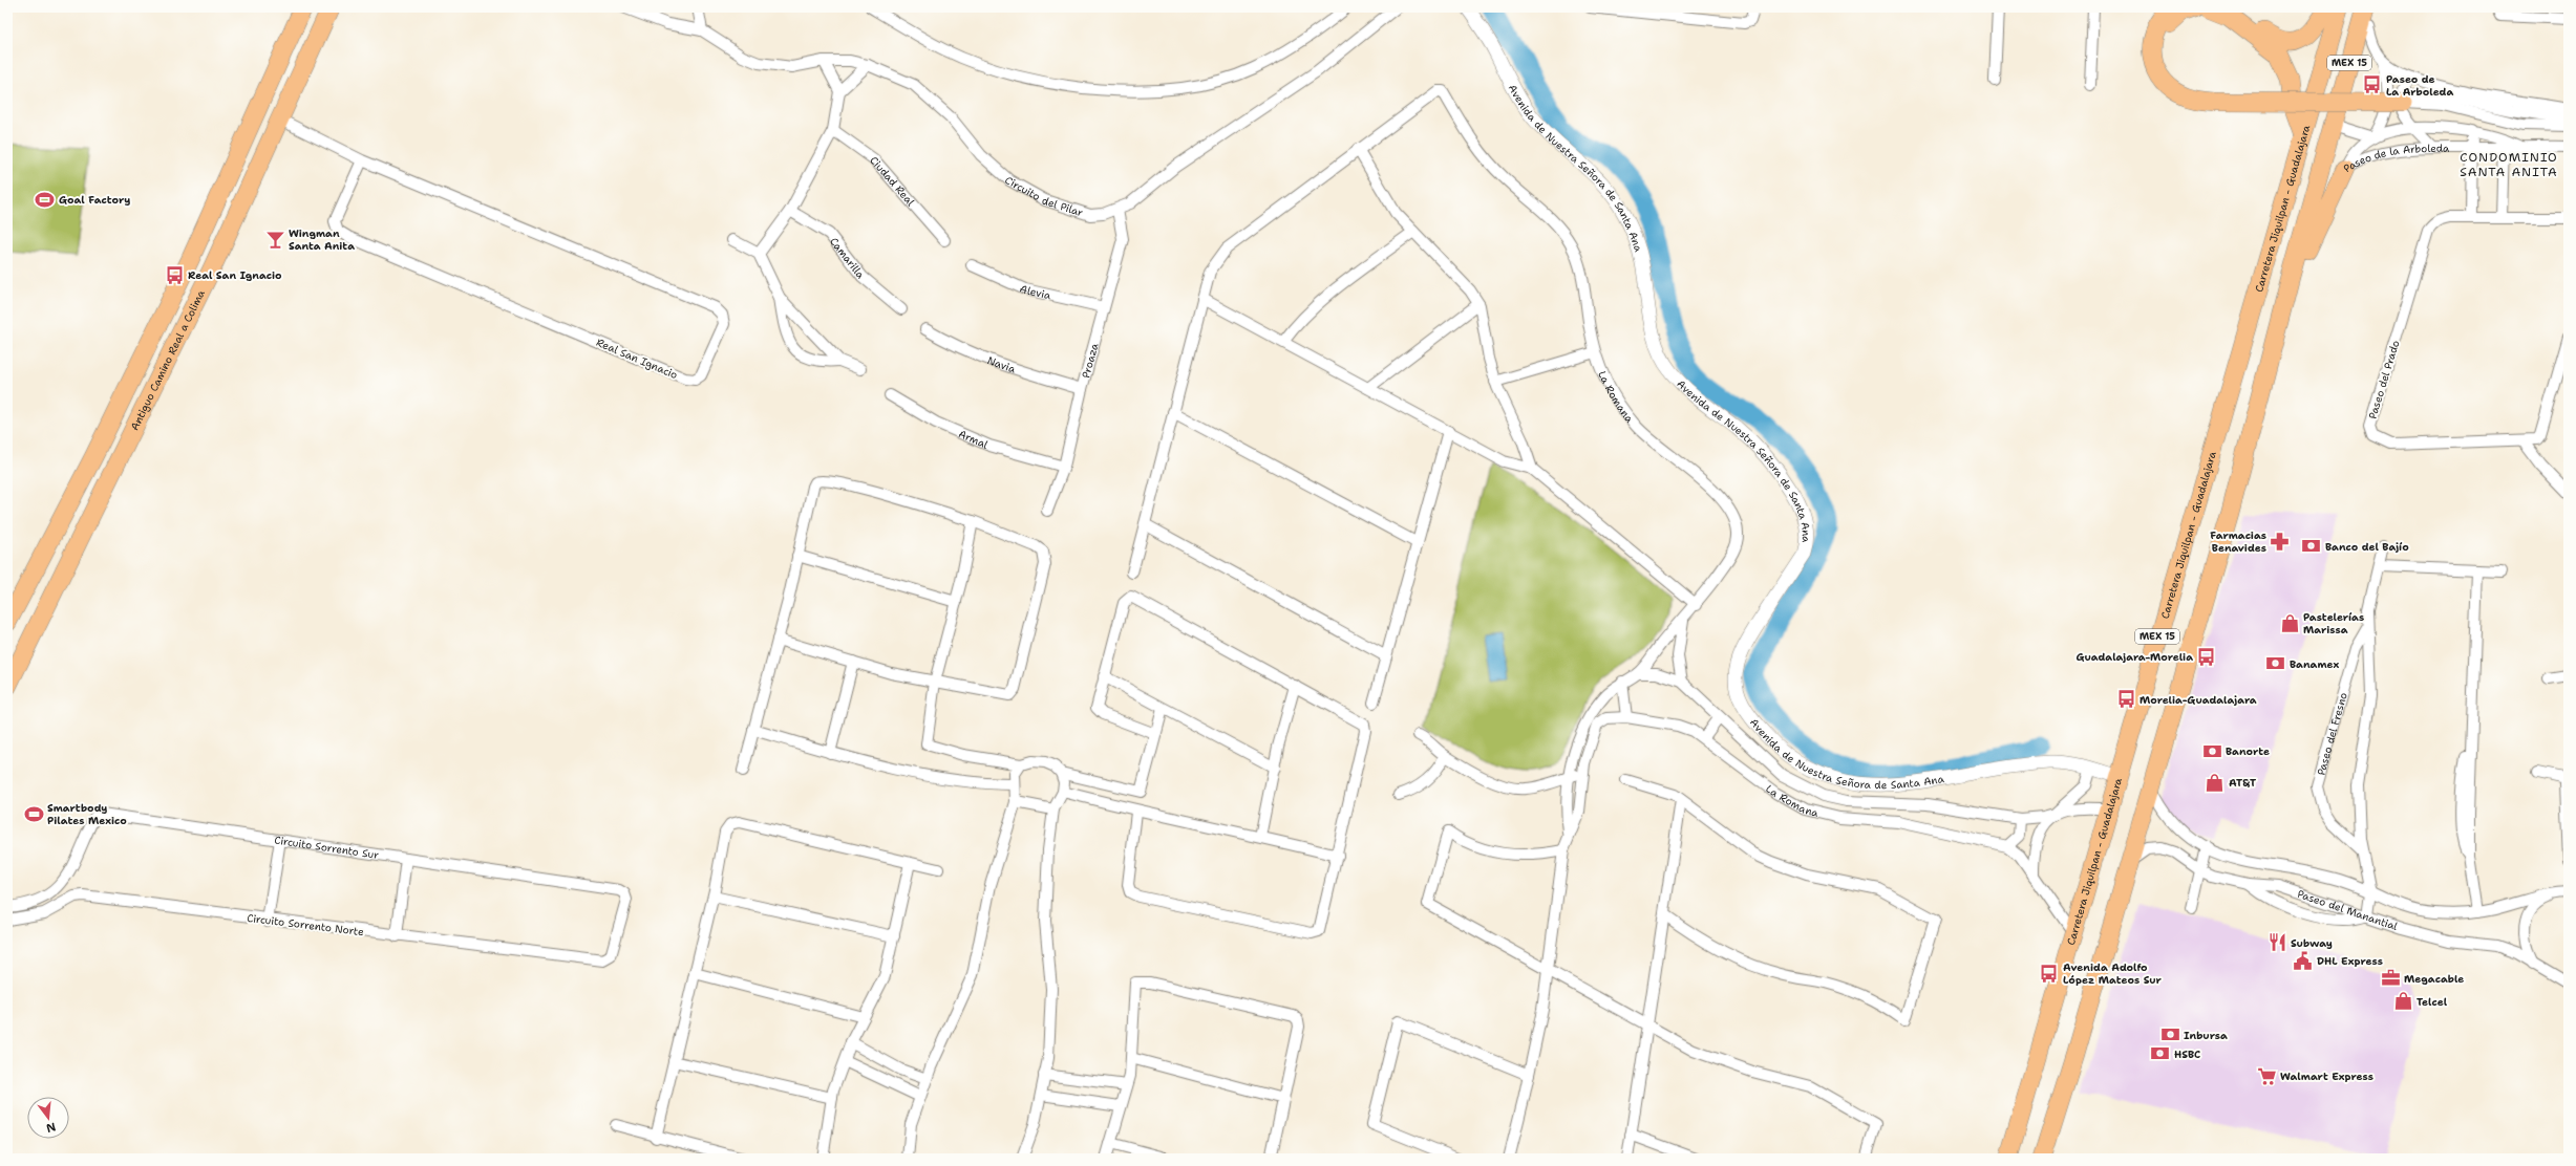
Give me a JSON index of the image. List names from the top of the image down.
{
  "streets": {
    "main road": ["MEX 15", "Carretera Jiquilpan - Guadalajara", "Antiguo Camino Real a Colima"],
    "street": [
      "Paseo de la Arboleda",
      "Avenida de Nuestra Señora de Santa Ana",
      "Ciudad Real",
      "Circuito del Pilar",
      "Camarilla",
      "Alevia",
      "Real San Ignacio",
      "Proaza",
      "Navia",
      "Paseo del Prado",
      "La Romana",
      "Armal",
      "Paseo del Fresno",
      "Circuito Sorrento Sur",
      "Paseo del Manantial",
      "Circuito Sorrento Norte"
    ]
  },
  "crossings": [
    ["MEX 15", "Paseo del Manantial"],
    ["Avenida de Nuestra Señora de Santa Ana", "Carretera Jiquilpan - Guadalajara"],
    ["Circuito del Pilar", "Proaza"],
    ["Carretera Jiquilpan - Guadalajara", "La Romana"],
    ["Alevia", "Proaza"],
    ["Real San Ignacio", "Antiguo Camino Real a Colima"],
    ["Proaza", "Navia"],
    ["Proaza", "Armal"],
    ["Paseo del Fresno", "Paseo del Manantial"],
    ["Circuito Sorrento Sur", "Circuito Sorrento Norte"]
  ],
  "districts": ["CONDOMINIO SANTA ANITA"],
  "places": {
    "bus stop": [
      "Paseo de La Arboleda",
      "Real San Ignacio",
      "Guadalajara-Morelia",
      "Morelia-Guadalajara",
      "Avenida Adolfo López Mateos Sur"
    ],
    "sports": ["Goal Factory", "Smartbody Pilates Mexico"],
    "bar": ["Wingman Santa Anita"],
    "pharmacy": ["Farmacias Benavides"],
    "bank": [
      "Banco del Bajío",
      "Banamex",
      "Banorte",
      "Inbursa",
      "HSBC"
    ],
    "shop": ["Pastelerías Marissa", "AT&T", "Telcel"],
    "restaurant": ["Subway"],
    "public building": ["DHL Express"],
    "office": ["Megacable"],
    "supermarket": ["Walmart Express"]
  },
  "north": "bottom"
}
